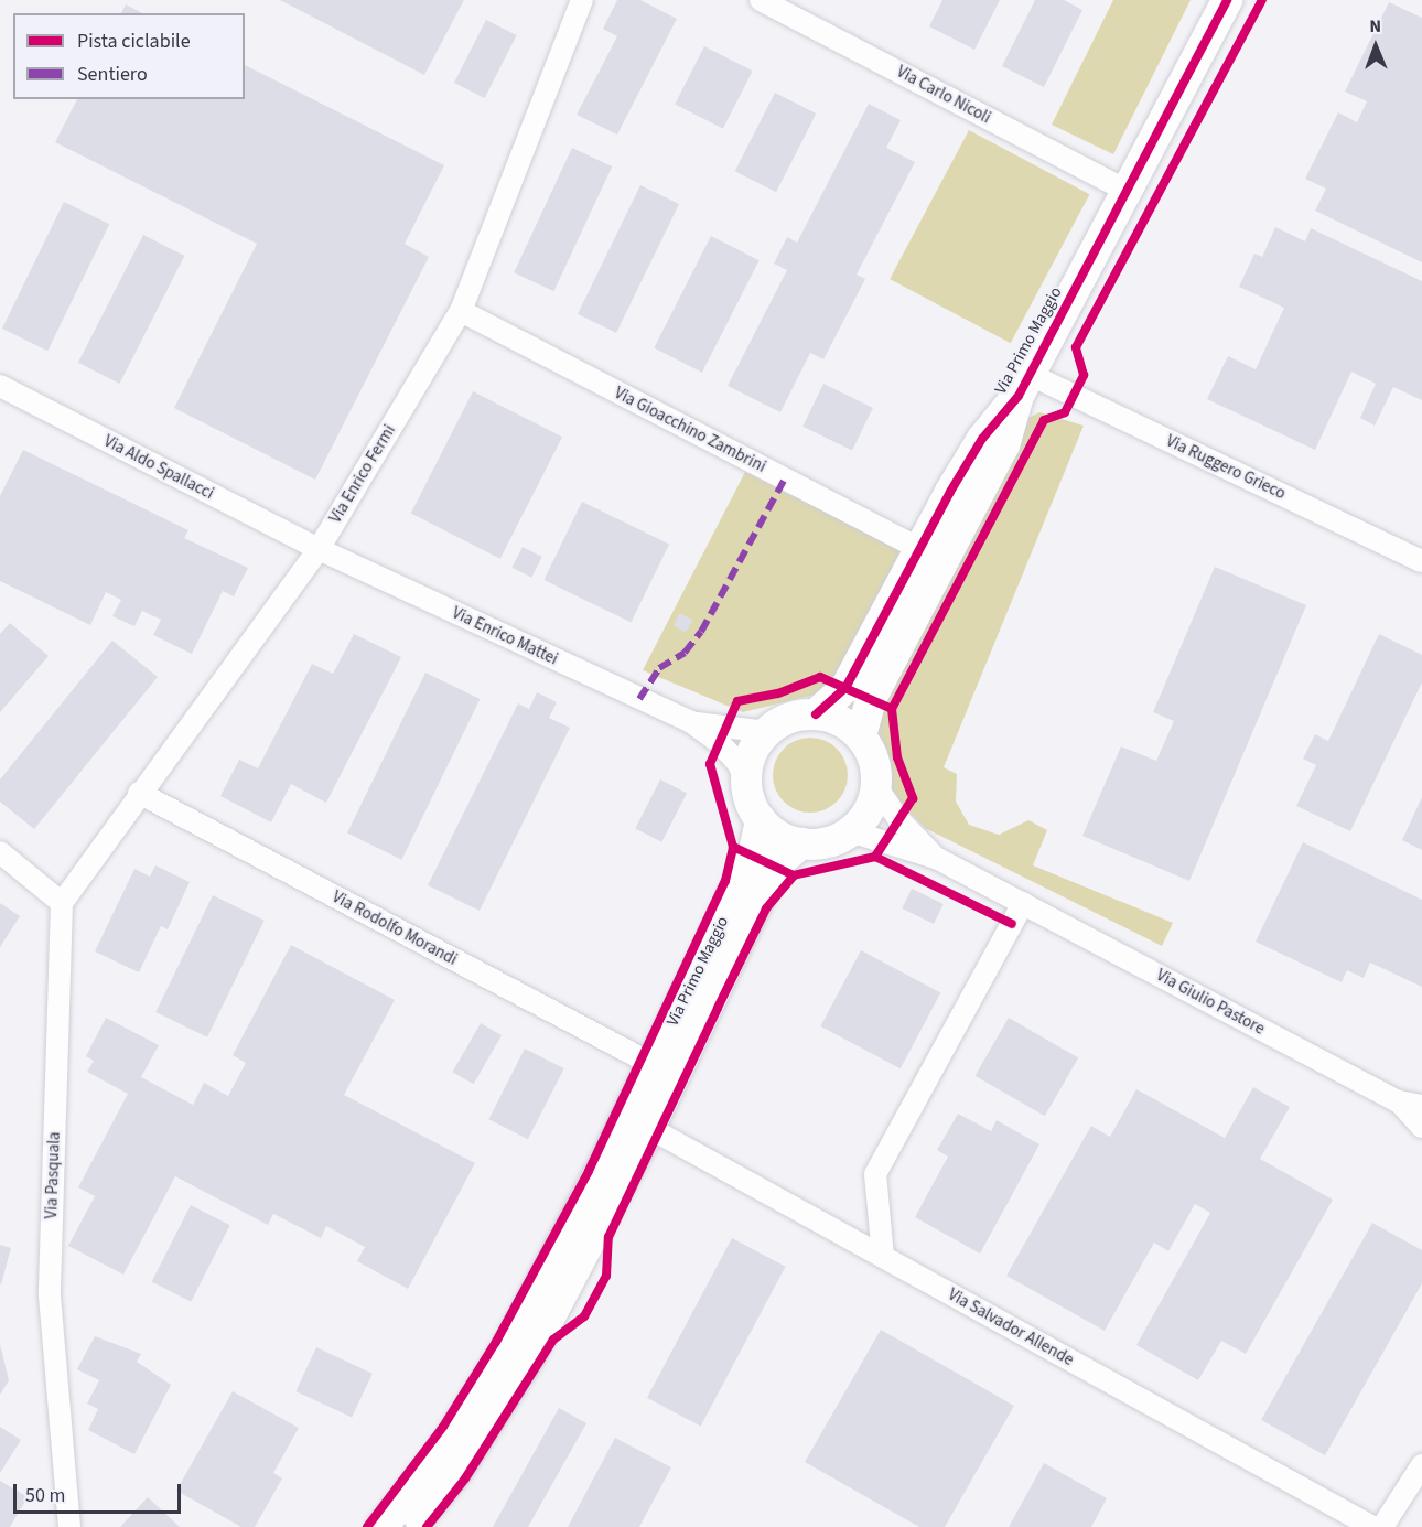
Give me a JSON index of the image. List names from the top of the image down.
{
  "streets": {
    "street": [
      "Via Carlo Nicoli",
      "Via Primo Maggio",
      "Via Gioacchino Zambrini",
      "Via Aldo Spallacci",
      "Via Ruggero Grieco",
      "Via Enrico Fermi",
      "Via Enrico Mattei",
      "Via Rodolfo Morandi",
      "Via Giulio Pastore",
      "Via Pasquala",
      "Via Salvador Allende"
    ]
  },
  "crossings": [
    ["Via Carlo Nicoli", "Via Primo Maggio"],
    ["Via Primo Maggio", "Via Gioacchino Zambrini"],
    ["Via Primo Maggio", "Via Ruggero Grieco"],
    ["Via Primo Maggio", "Via Enrico Mattei"],
    ["Via Primo Maggio", "Via Rodolfo Morandi"],
    ["Via Primo Maggio", "Via Giulio Pastore"],
    ["Via Primo Maggio", "Via Salvador Allende"],
    ["Via Gioacchino Zambrini", "Via Enrico Fermi"],
    ["Via Aldo Spallacci", "Via Enrico Fermi"],
    ["Via Aldo Spallacci", "Via Enrico Mattei"],
    ["Via Enrico Fermi", "Via Enrico Mattei"],
    ["Via Enrico Fermi", "Via Rodolfo Morandi"],
    ["Via Enrico Fermi", "Via Pasquala"],
    ["Via Enrico Mattei", "Via Giulio Pastore"]
  ],
  "legend": ["Pista ciclabile", "Sentiero"],
  "scale_bar": "50 m",
  "north": "top"
}
